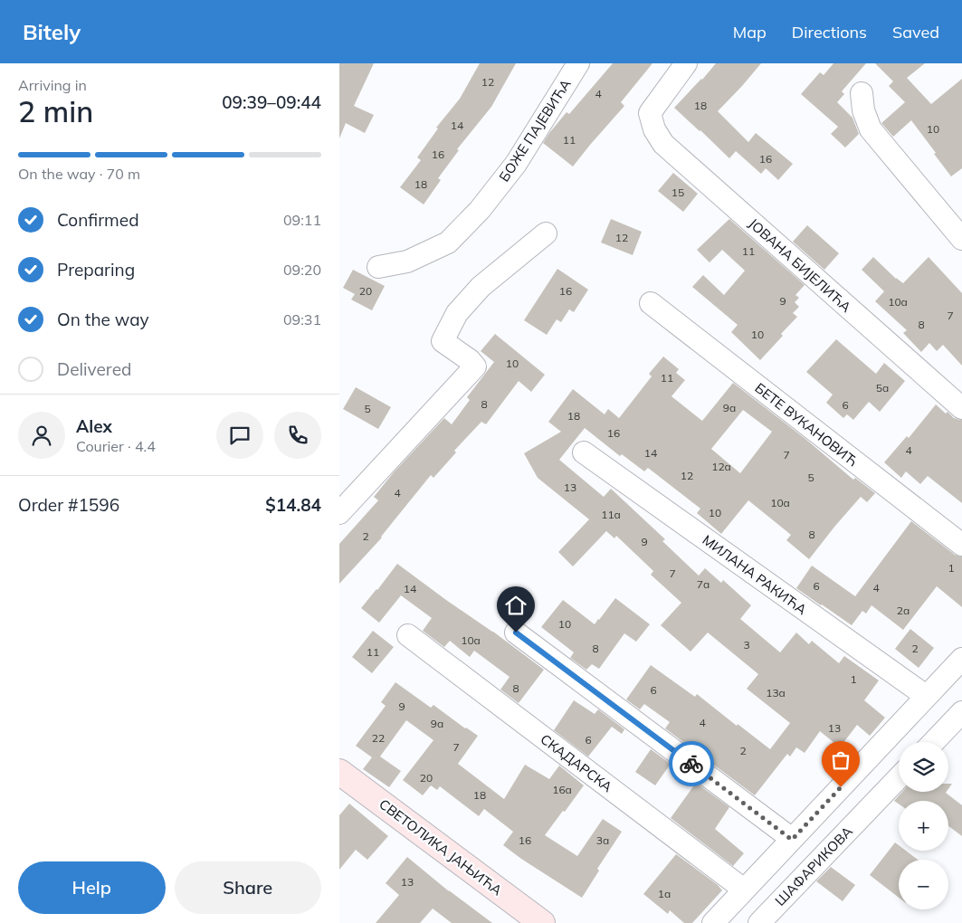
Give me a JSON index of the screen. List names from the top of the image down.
{
  "streets": {
    "street": [
      "БОЖЕ ПАЈЕВИЋА",
      "ЈОВАНА БИЈЕЛИЋА",
      "БЕТЕ ВУКАНОВИЋ",
      "МИЛАНА РАКИЋА",
      "СКАДАРСКА",
      "СВЕТОЛИКА ЈАЊИЋА",
      "ШАФАРИКОВА"
    ]
  },
  "house_numbers": [
    "12",
    "4",
    "18",
    "14",
    "10",
    "11",
    "16",
    "16",
    "18",
    "15",
    "12",
    "11",
    "20",
    "16",
    "9",
    "10a",
    "7",
    "8",
    "10",
    "10",
    "11",
    "5a",
    "8",
    "6",
    "9a",
    "5",
    "18",
    "16",
    "4",
    "14",
    "7",
    "12a",
    "12",
    "5",
    "13",
    "4",
    "10a",
    "10",
    "11a",
    "8",
    "2",
    "9",
    "1",
    "7",
    "7a",
    "6",
    "4",
    "14",
    "2a",
    "10",
    "10a",
    "3",
    "8",
    "2",
    "11",
    "1",
    "8",
    "6",
    "13a",
    "9",
    "4",
    "9a",
    "13",
    "22",
    "6",
    "7",
    "2",
    "20",
    "16a",
    "18",
    "16",
    "3a",
    "13",
    "1a"
  ],
  "page": {
    "header": "Bitely",
    "nav": ["Map", "Directions", "Saved"],
    "heading": ["2 min", "Arriving in", "09:39–09:44"],
    "panel": [
      "Alex",
      "Courier · 4.4",
      "Order #1596",
      "$14.84"
    ],
    "bar": "On the way · 70 m",
    "list": [
      ["Confirmed", "09:11"],
      ["Preparing", "09:20"],
      ["On the way", "09:31"],
      "Delivered"
    ],
    "map_buttons": ["+", "−"],
    "buttons": ["Help", "Share"]
  }
}
